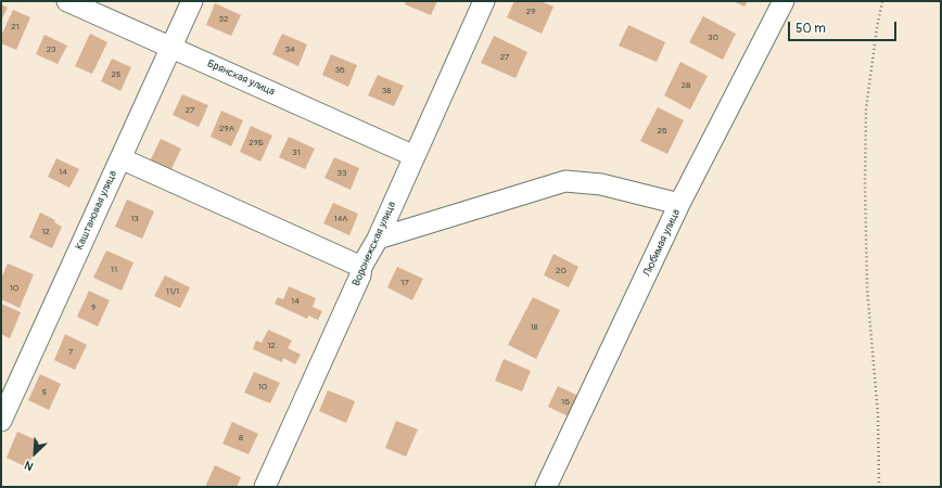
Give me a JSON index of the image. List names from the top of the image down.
{
  "streets": {
    "street": [
      "Брянская улица",
      "Каштановая улица",
      "Любимая улица",
      "Воронежская улица"
    ]
  },
  "crossings": [
    ["Брянская улица", "Каштановая улица"],
    ["Брянская улица", "Воронежская улица"]
  ],
  "house_numbers": [
    "29",
    "32",
    "21",
    "30",
    "23",
    "34",
    "27",
    "36",
    "25",
    "28",
    "38",
    "27",
    "29А",
    "26",
    "29Б",
    "31",
    "14",
    "33",
    "13",
    "14А",
    "12",
    "11",
    "20",
    "17",
    "10",
    "11/1",
    "14",
    "9",
    "18",
    "12",
    "7",
    "10",
    "5",
    "16",
    "8"
  ],
  "scale_bar": "50 m",
  "north": "bottom left"
}
